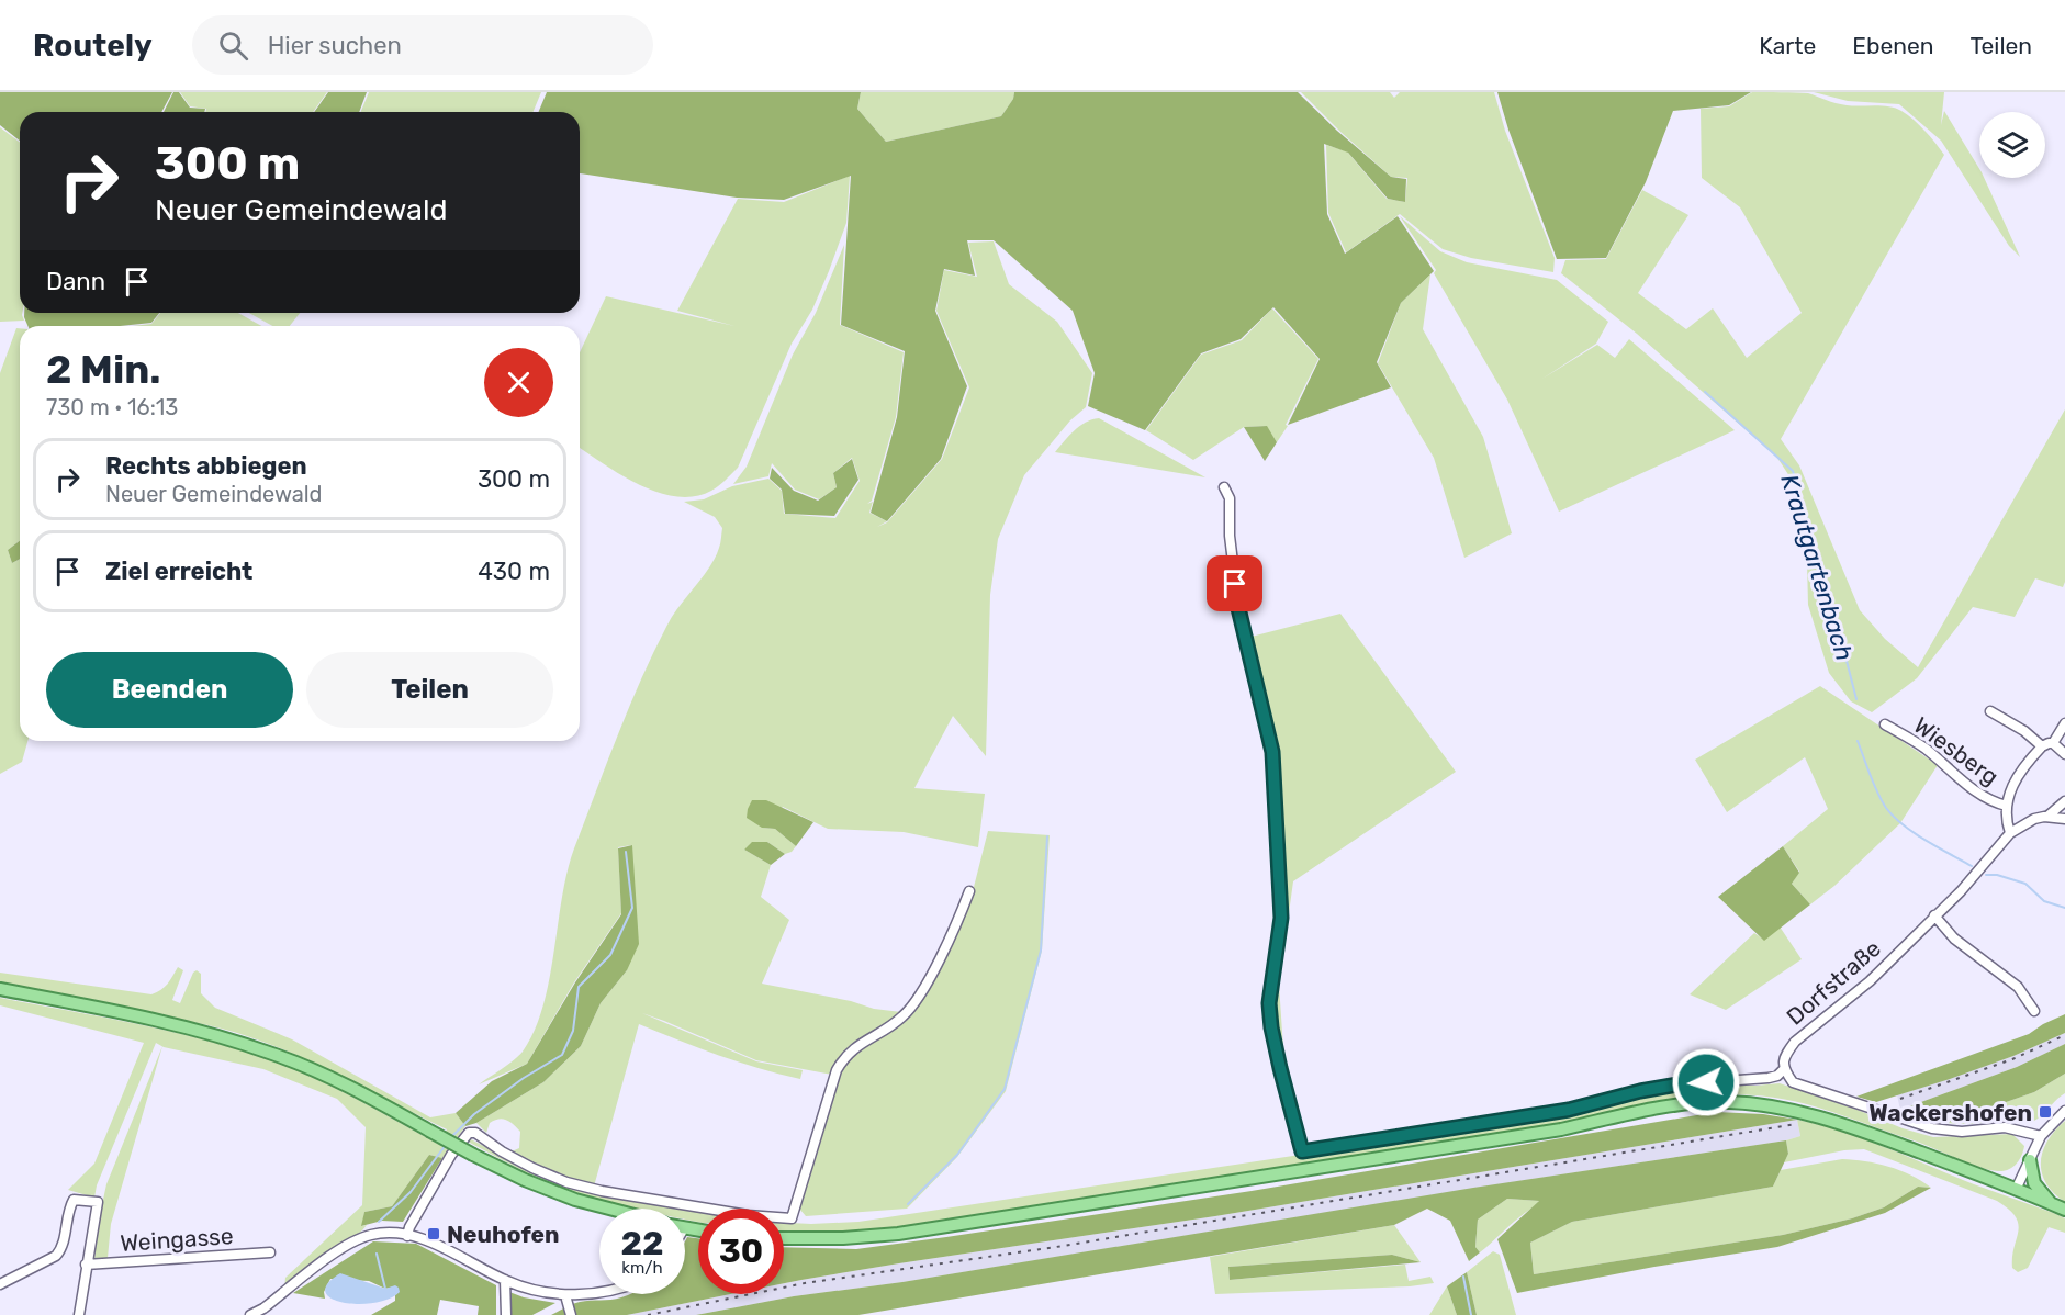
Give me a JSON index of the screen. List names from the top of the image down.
{
  "streets": {
    "street": ["Wiesberg", "Dorfstraße", "Weingasse"]
  },
  "water": ["Krautgartenbach"],
  "places": {
    "transit": ["Wackershofen", "Neuhofen"]
  },
  "page": {
    "header": "Routely",
    "search": "Hier suchen",
    "nav": ["Karte", "Ebenen", "Teilen"],
    "turn": ["300 m", "Neuer Gemeindewald"],
    "then": "Dann",
    "heading": ["2 Min.", "730 m · 16:13"],
    "list": [
      {
        "name": "Rechts abbiegen",
        "note": "Neuer Gemeindewald",
        "value": "300 m"
      },
      {
        "name": "Ziel erreicht",
        "value": "430 m"
      }
    ],
    "buttons": ["Beenden", "Teilen"],
    "speed": "22 km/h",
    "limit": "30"
  }
}
